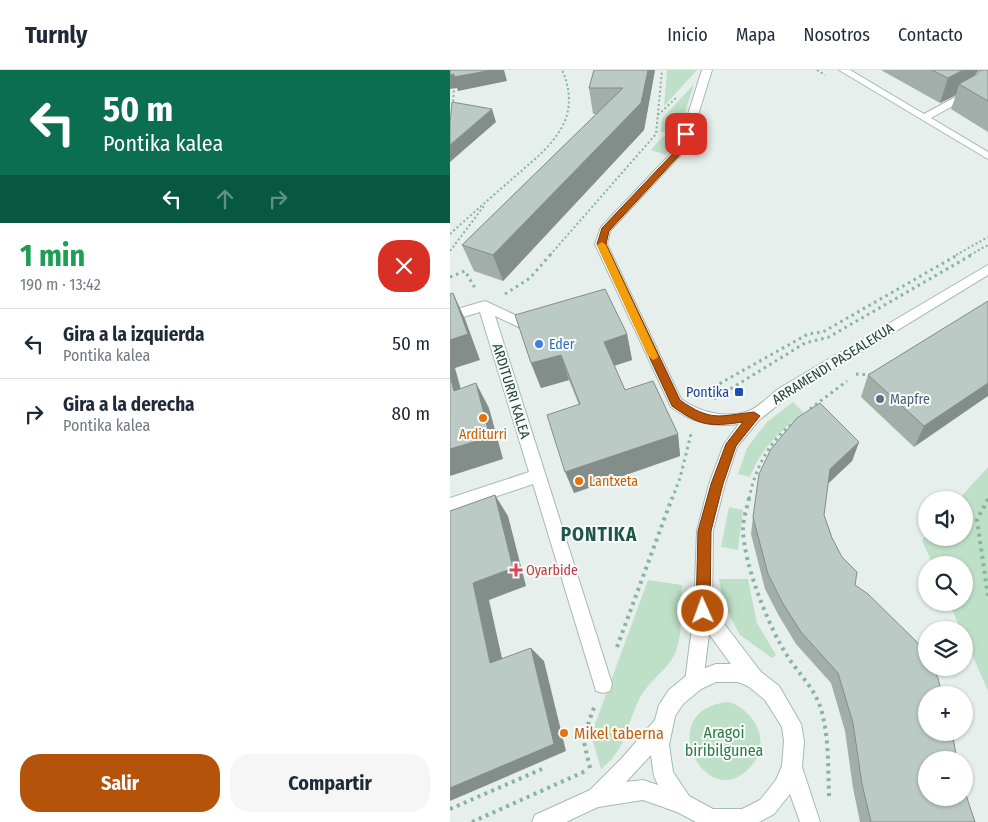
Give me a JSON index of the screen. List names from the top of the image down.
{
  "streets": {
    "street": ["ARRAMENDI PASEALEKUA", "ARDITURRI KALEA"]
  },
  "districts": ["PONTIKA"],
  "parks": ["Aragoi biribilgunea"],
  "places": {
    "other": [
      "Eder",
      "Mapfre",
      "Arditurri",
      "Lantxeta",
      "Mikel taberna"
    ],
    "transit": ["Pontika"],
    "health": ["Oyarbide"]
  },
  "page": {
    "header": "Turnly",
    "nav": [
      "Inicio",
      "Mapa",
      "Nosotros",
      "Contacto"
    ],
    "turn": ["50 m", "Pontika kalea"],
    "heading": ["1 min", "190 m · 13:42"],
    "list": [
      {
        "name": "Gira a la izquierda",
        "note": "Pontika kalea",
        "value": "50 m"
      },
      {
        "name": "Gira a la derecha",
        "note": "Pontika kalea",
        "value": "80 m"
      }
    ],
    "map_buttons": ["+", "−"],
    "buttons": ["Salir", "Compartir"]
  }
}
